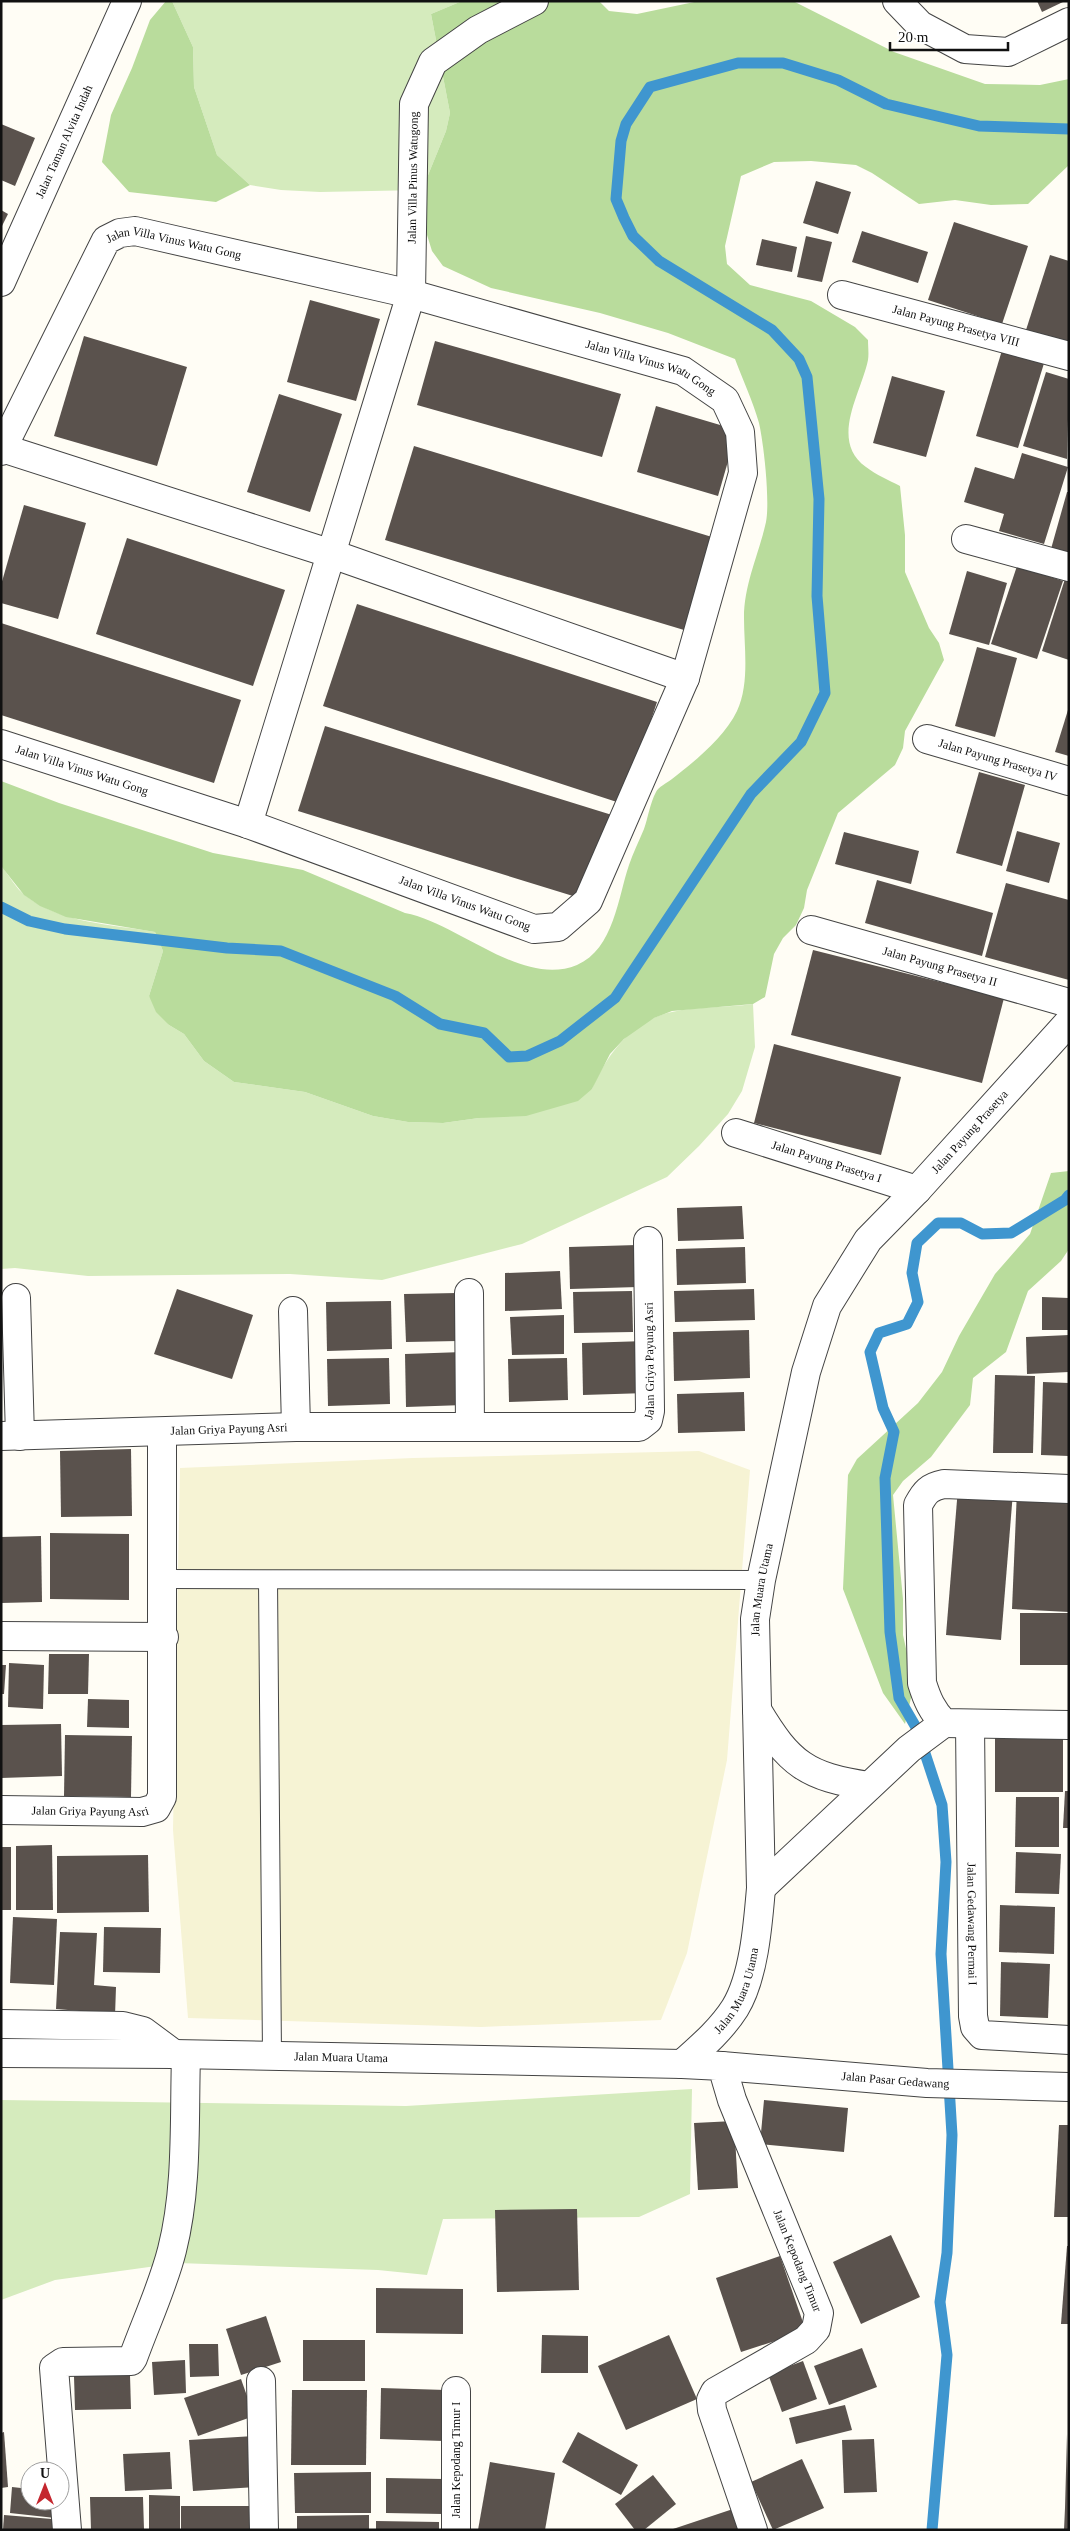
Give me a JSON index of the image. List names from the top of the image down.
{
  "streets": {
    "street": [
      "Jalan Taman Alvita Indah",
      "Jalan Villa Pinus Watugong",
      "Jalan Villa Vinus Watu Gong",
      "Jalan Payung Prasetya VIII",
      "Jalan Payung Prasetya IV",
      "Jalan Payung Prasetya II",
      "Jalan Payung Prasetya",
      "Jalan Payung Prasetya I",
      "Jalan Griya Payung Asri",
      "Jalan Muara Utama",
      "Jalan Gedawang Permai I",
      "Jalan Pasar Gedawang",
      "Jalan Kepodang Timur",
      "Jalan Kepodang Timur I"
    ]
  },
  "crossings": [
    ["Jalan Villa Pinus Watugong", "Jalan Villa Vinus Watu Gong"],
    ["Jalan Payung Prasetya", "Jalan Payung Prasetya I"],
    ["Jalan Payung Prasetya", "Jalan Muara Utama"],
    ["Jalan Pasar Gedawang", "Jalan Kepodang Timur"]
  ],
  "scale_bar": "20 m",
  "north": "top"
}
